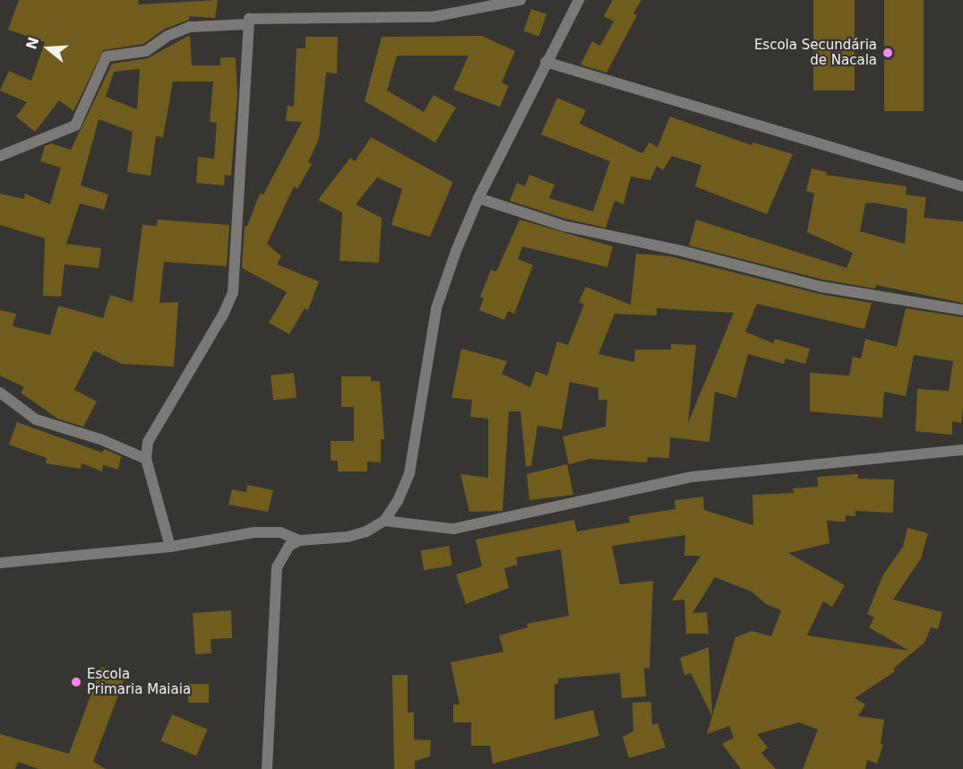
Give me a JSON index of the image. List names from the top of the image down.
{
  "places": ["Escola Secundária de Nacala", "Escola Primaria Maiaia"],
  "north": "left"
}
